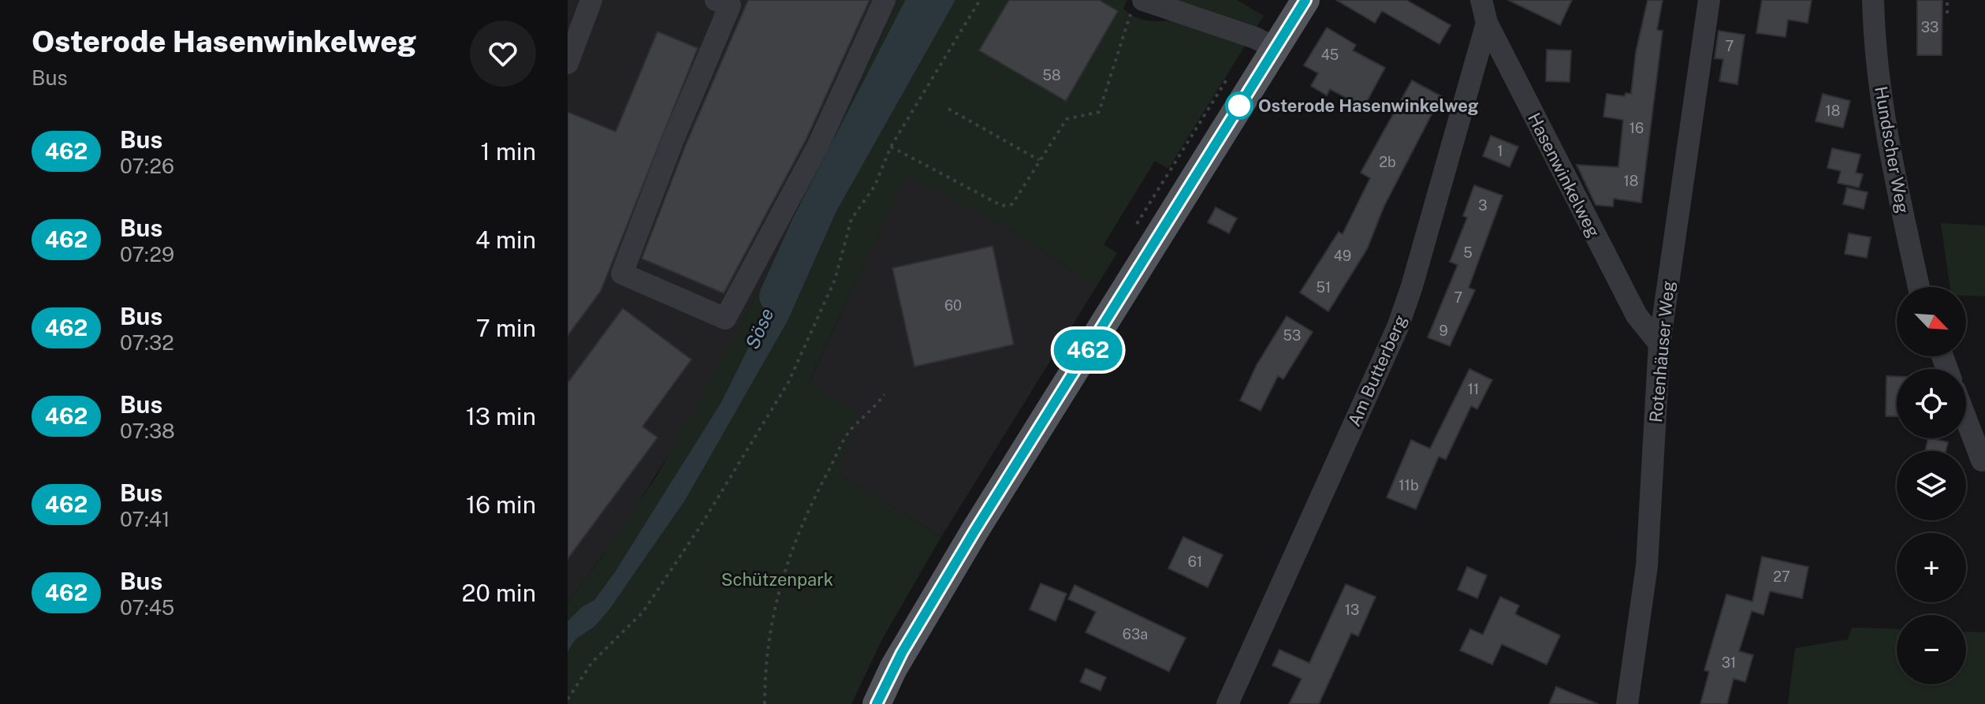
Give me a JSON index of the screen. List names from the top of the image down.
{
  "streets": {
    "street": [
      "Hundscher Weg",
      "Hasenwinkelweg",
      "Rotenhäuser Weg",
      "Am Butterberg"
    ]
  },
  "crossings": [
    ["Hasenwinkelweg", "Rotenhäuser Weg"],
    ["Hasenwinkelweg", "Am Butterberg"]
  ],
  "water": ["Söse"],
  "parks": ["Schützenpark"],
  "places": ["Osterode Hasenwinkelweg"],
  "lines": ["bus line 462"],
  "house_numbers": [
    "33",
    "7",
    "45",
    "58",
    "18",
    "16",
    "1",
    "2b",
    "18",
    "3",
    "5",
    "49",
    "51",
    "7",
    "60",
    "9",
    "53",
    "11",
    "11b",
    "61",
    "27",
    "13",
    "63a",
    "31"
  ],
  "north": "bottom right",
  "page": {
    "heading": ["Osterode Hasenwinkelweg", "Bus"],
    "on_map": "462",
    "list": [
      {
        "mark": "462",
        "name": "Bus",
        "note": "07:26",
        "value": "1 min"
      },
      {
        "mark": "462",
        "name": "Bus",
        "note": "07:29",
        "value": "4 min"
      },
      {
        "mark": "462",
        "name": "Bus",
        "note": "07:32",
        "value": "7 min"
      },
      {
        "mark": "462",
        "name": "Bus",
        "note": "07:38",
        "value": "13 min"
      },
      {
        "mark": "462",
        "name": "Bus",
        "note": "07:41",
        "value": "16 min"
      },
      {
        "mark": "462",
        "name": "Bus",
        "note": "07:45",
        "value": "20 min"
      }
    ],
    "map_buttons": ["+", "−"]
  }
}
